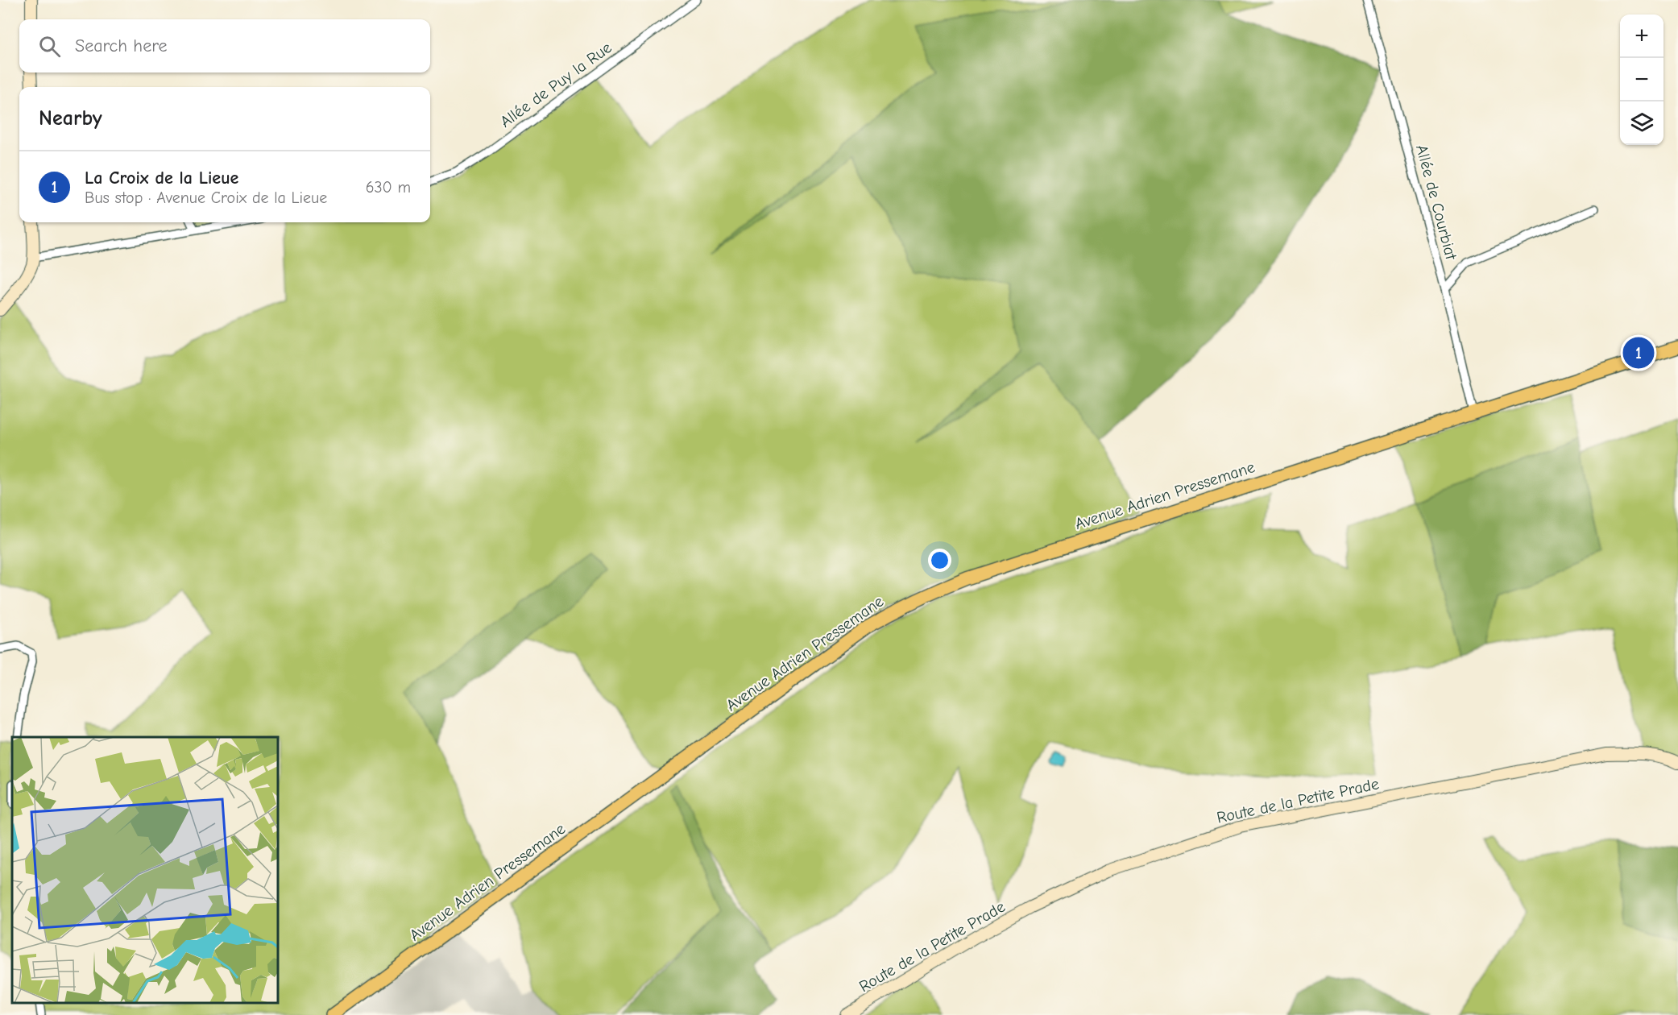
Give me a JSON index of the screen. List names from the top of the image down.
{
  "streets": {
    "main road": ["Avenue Adrien Pressemane"],
    "street": ["Allée de Puy la Rue", "Allée de Courbiat", "Route de la Petite Prade"]
  },
  "crossings": [
    ["Allée de Courbiat", "Avenue Adrien Pressemane"]
  ],
  "page": {
    "map_buttons": ["+", "−"],
    "search": "Search here",
    "heading": "Nearby",
    "list": [
      {
        "mark": "1",
        "name": "La Croix de la Lieue",
        "note": "Bus stop · Avenue Croix de la Lieue",
        "value": "630 m"
      }
    ],
    "pins": "1"
  }
}
